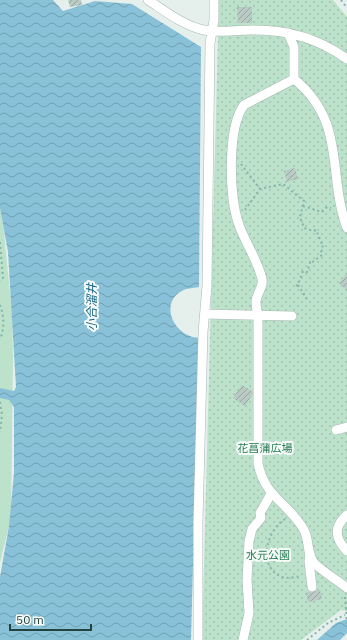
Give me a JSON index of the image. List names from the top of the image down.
{
  "water": ["小合溜井"],
  "parks": ["花菖蒲広場", "水元公園"],
  "scale_bar": "50 m"
}
